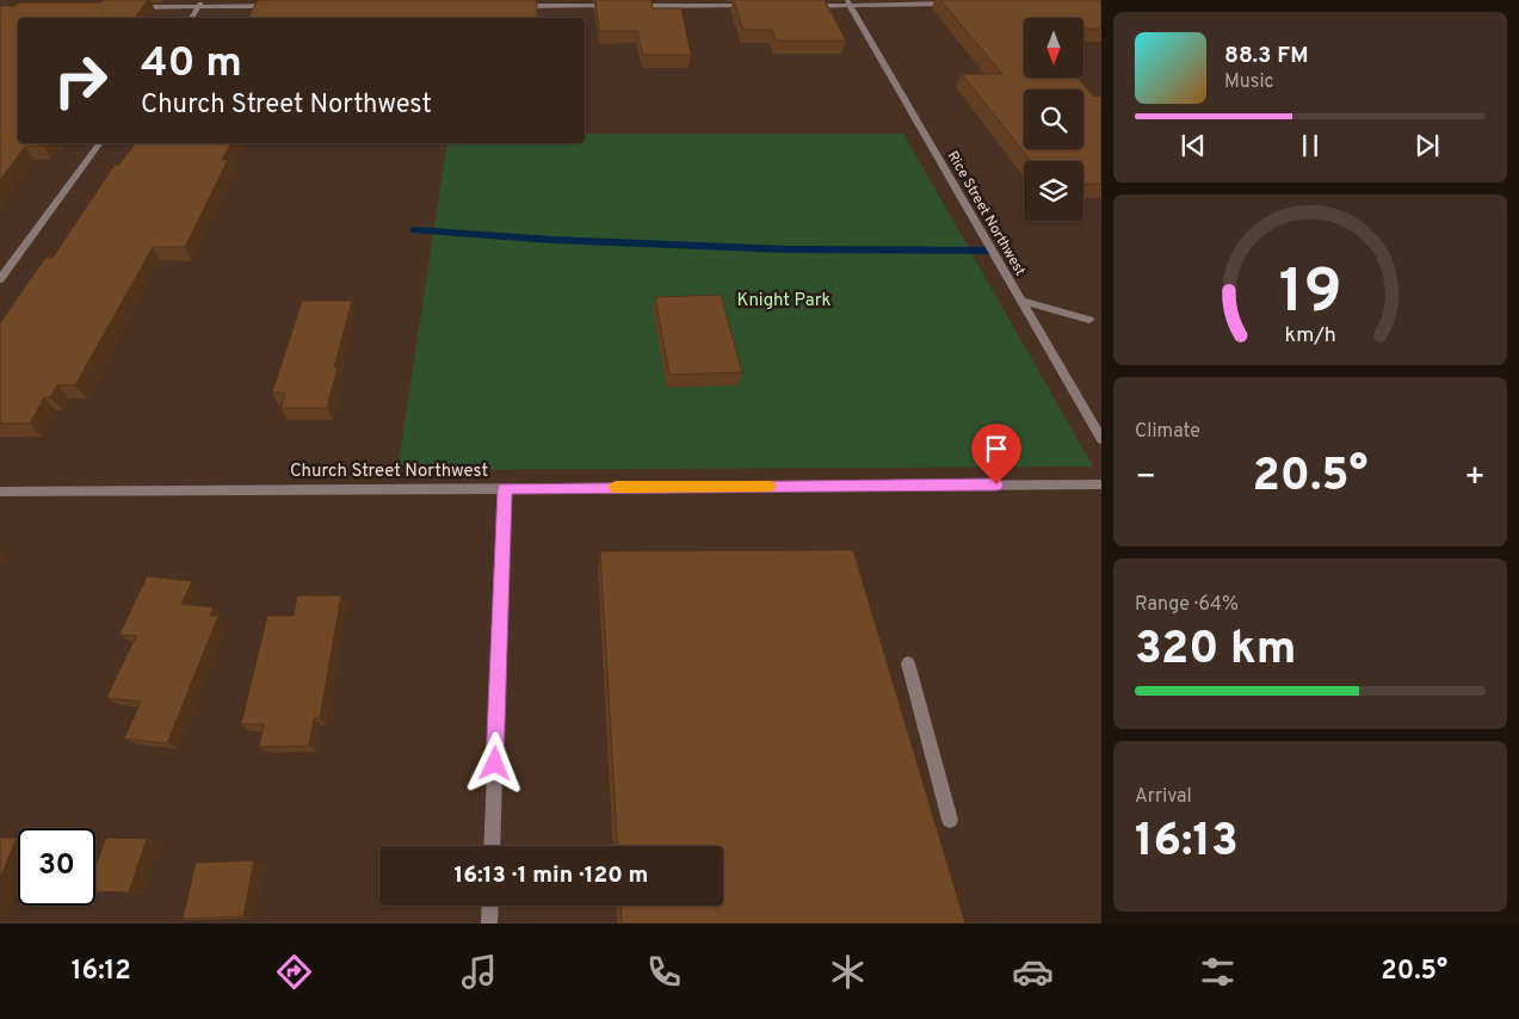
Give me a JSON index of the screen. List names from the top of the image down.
{
  "streets": {
    "street": ["Rice Street Northwest", "Church Street Northwest"]
  },
  "parks": ["Knight Park"],
  "north": "bottom",
  "page": {
    "turn": ["40 m", "Church Street Northwest"],
    "song": ["88.3 FM", "Music"],
    "tile": [
      "Climate",
      ["Range · 64%", "320 km"],
      ["Arrival", "16:13"]
    ],
    "heat": ["−", "20.5°", "+"],
    "limit": "30",
    "trip": "16:13 · 1 min · 120 m",
    "tabs": ["16:12", "20.5°"],
    "gauge": ["19", "km/h"]
  }
}
